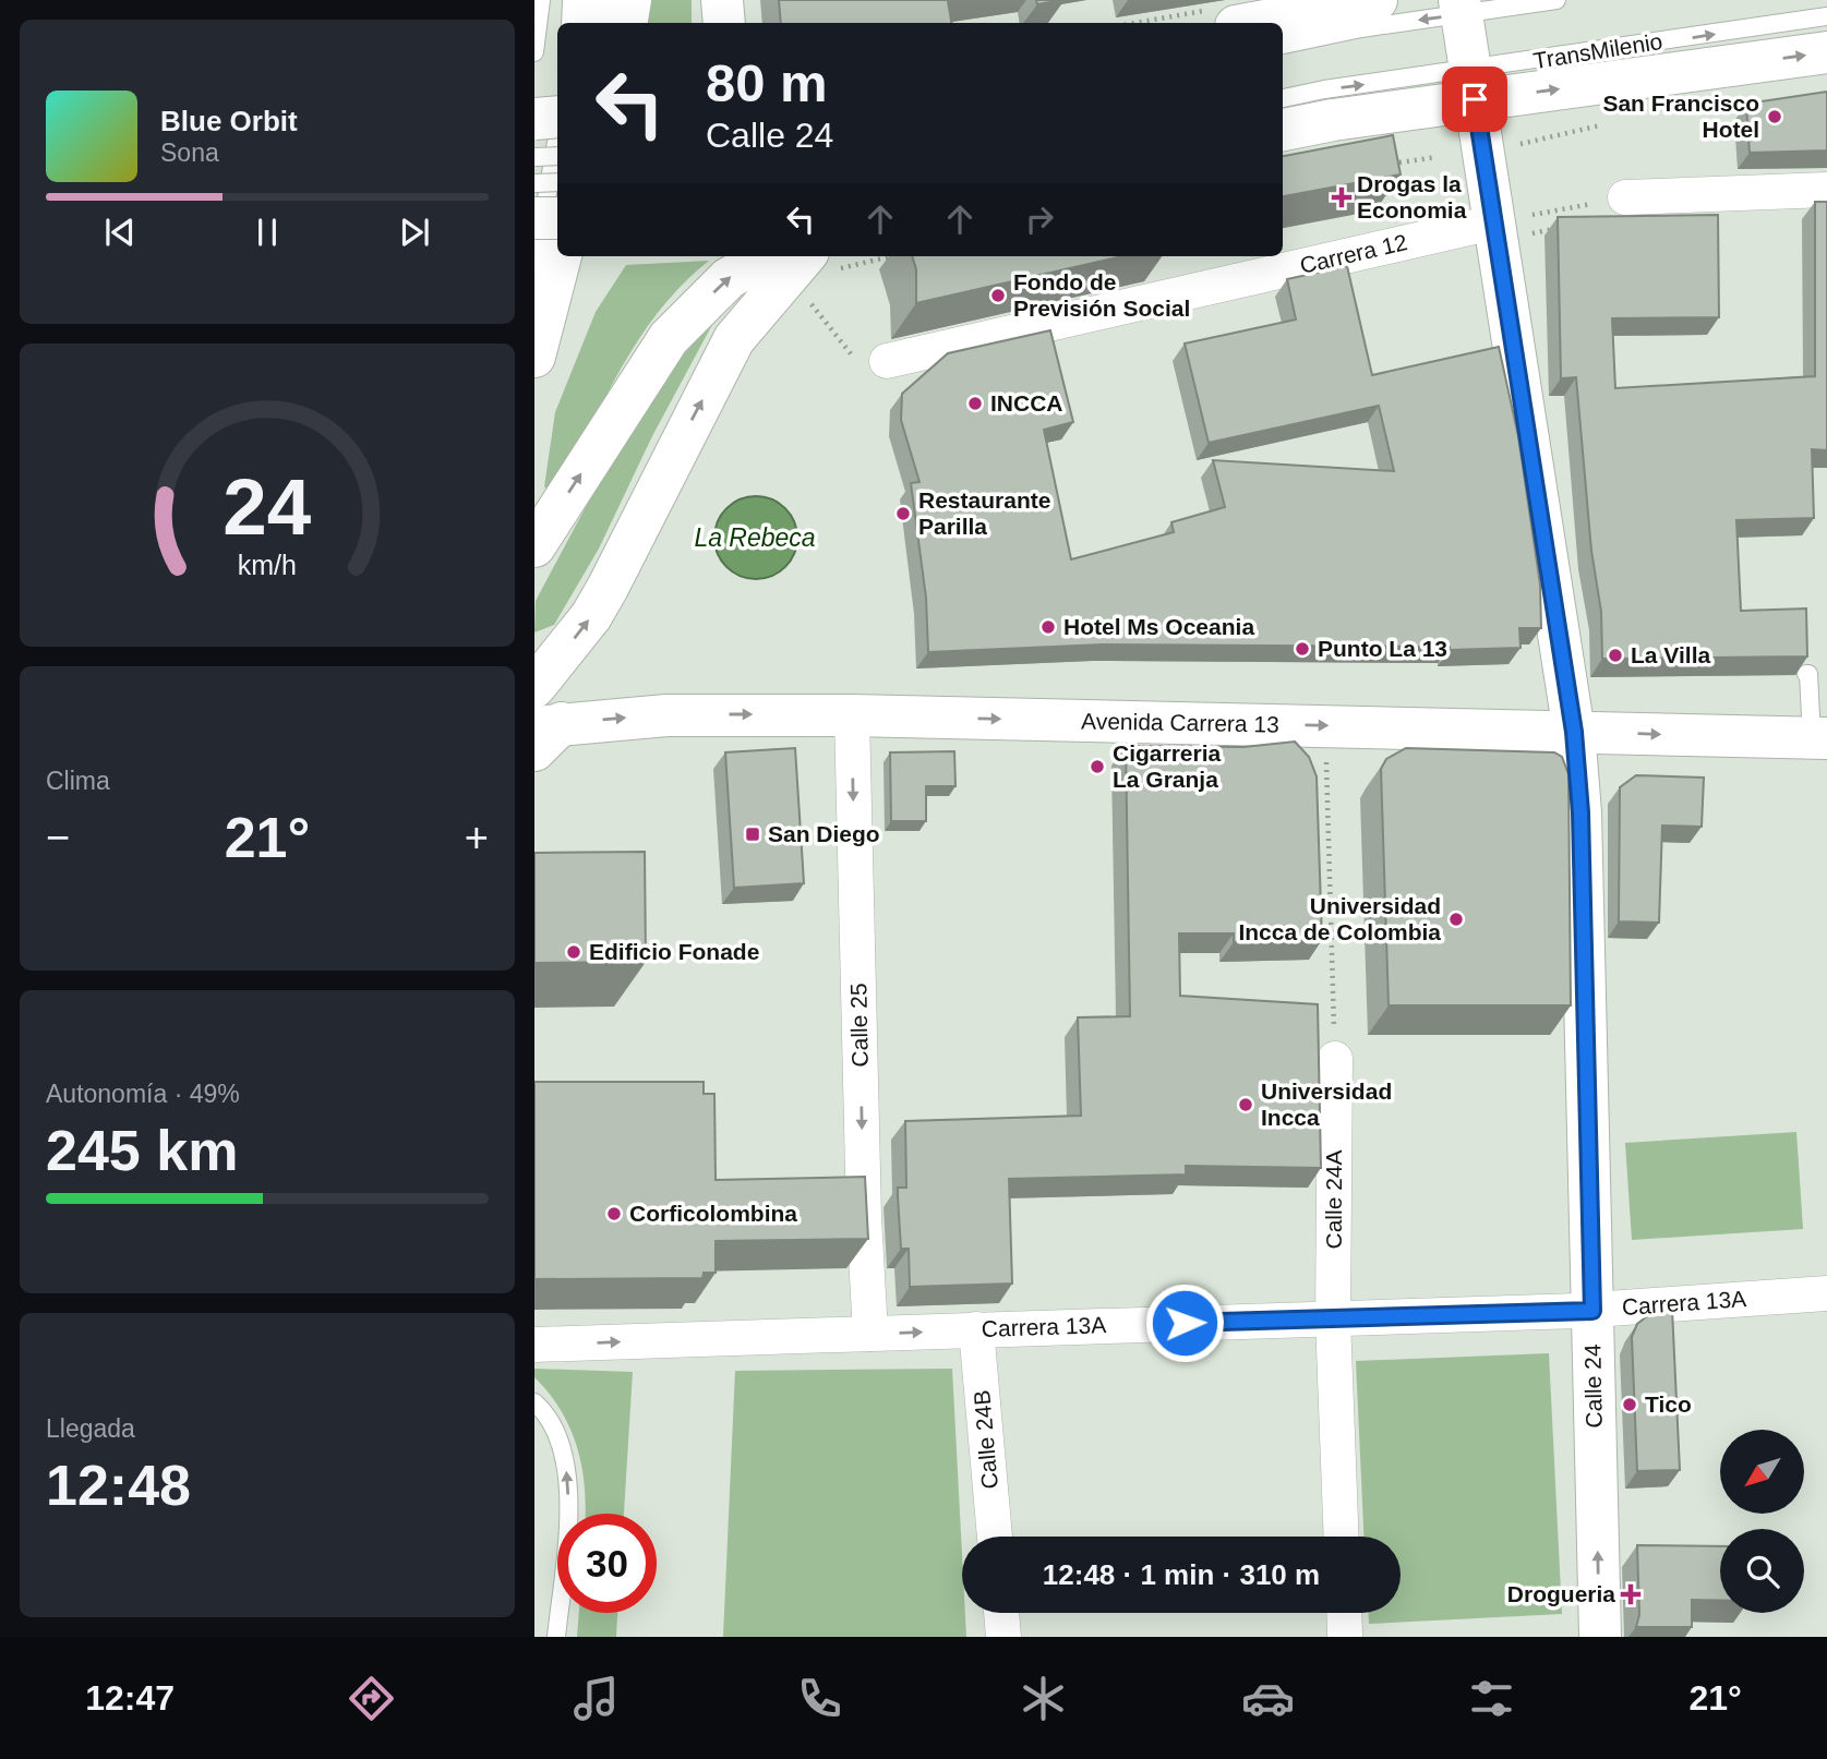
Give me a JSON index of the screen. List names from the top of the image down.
{
  "streets": {
    "main road": ["Avenida Carrera 13", "Calle 24"],
    "street": [
      "Carrera 12",
      "Calle 25",
      "Calle 24A",
      "Carrera 13A",
      "Calle 24B"
    ],
    "lane": ["TransMilenio"]
  },
  "crossings": [
    ["TransMilenio", "Calle 24"],
    ["Carrera 12", "Calle 24"],
    ["Avenida Carrera 13", "Calle 25"],
    ["Avenida Carrera 13", "Calle 24"],
    ["Calle 25", "Carrera 13A"],
    ["Calle 24A", "Carrera 13A"],
    ["Carrera 13A", "Calle 24"],
    ["Carrera 13A", "Calle 24B"]
  ],
  "one_way": ["Avenida Carrera 13", "Calle 25"],
  "water": ["La Rebeca"],
  "places": {
    "other": [
      "San Francisco Hotel",
      "Fondo de Previsión Social",
      "INCCA",
      "Restaurante Parilla",
      "Hotel Ms Oceania",
      "Punto La 13",
      "La Villa",
      "Cigarreria La Granja",
      "Universidad Incca de Colombia",
      "Edificio Fonade",
      "Universidad Incca",
      "Corficolombina",
      "Tico"
    ],
    "health": ["Drogas la Economia", "Drogueria"],
    "transit": ["San Diego"]
  },
  "north": "bottom left",
  "page": {
    "turn": ["80 m", "Calle 24"],
    "song": ["Blue Orbit", "Sona"],
    "tile": [
      "Clima",
      ["Autonomía · 49%", "245 km"],
      ["Llegada", "12:48"]
    ],
    "heat": ["−", "21°", "+"],
    "limit": "30",
    "trip": "12:48 · 1 min · 310 m",
    "tabs": ["12:47", "21°"],
    "gauge": ["24", "km/h"]
  }
}
